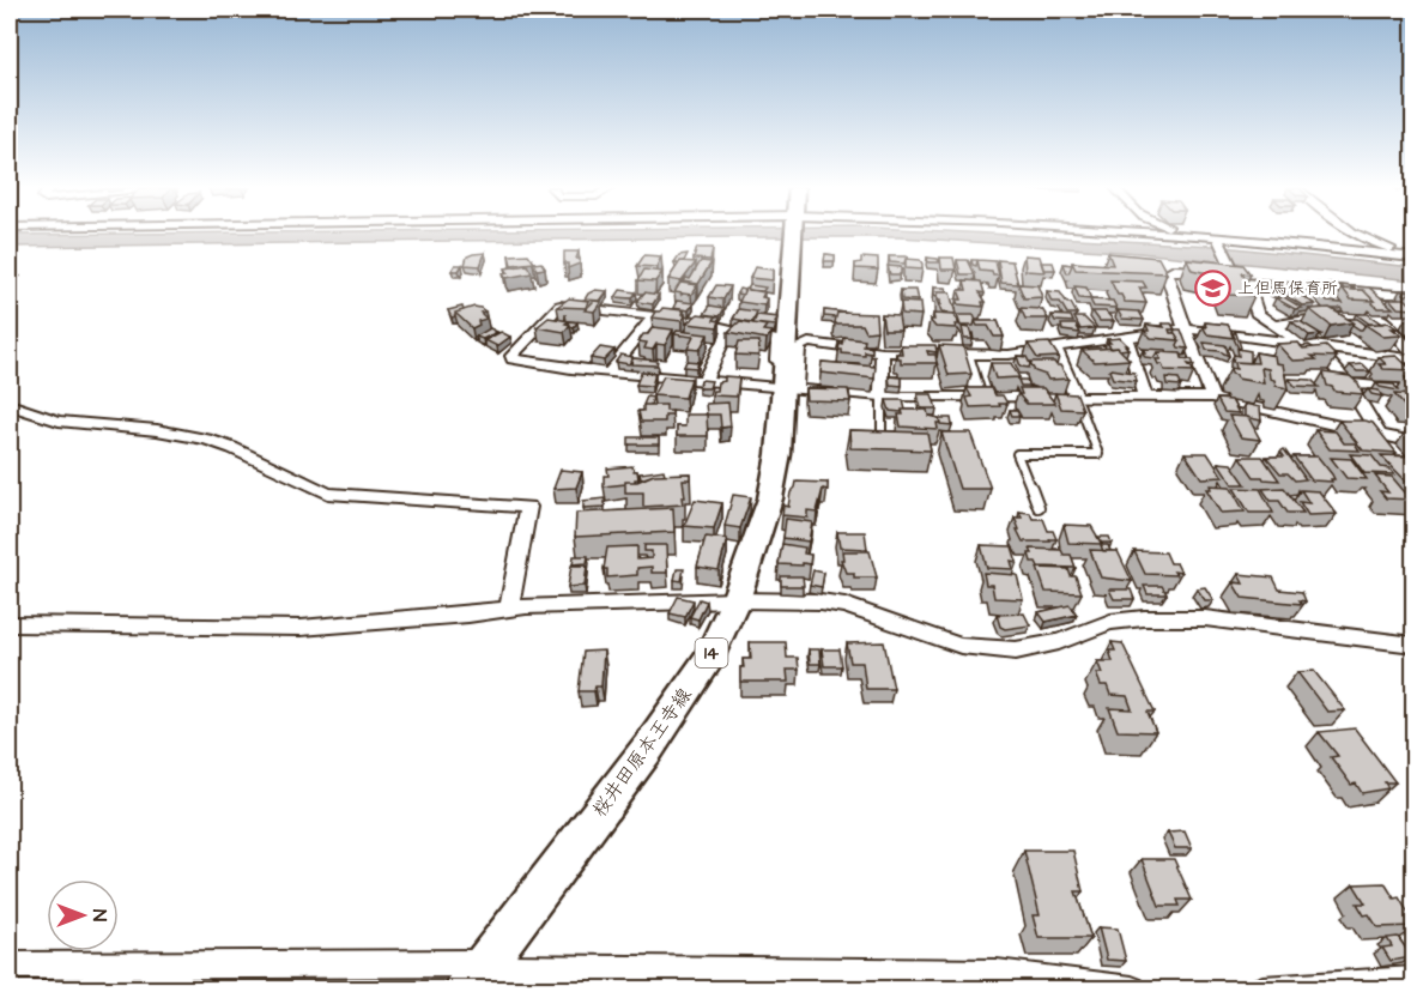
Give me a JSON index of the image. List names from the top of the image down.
{
  "streets": {
    "main road": ["14", "桜井田原本王寺線"]
  },
  "places": {
    "school or university": ["上但馬保育所"]
  },
  "north": "right"
}
